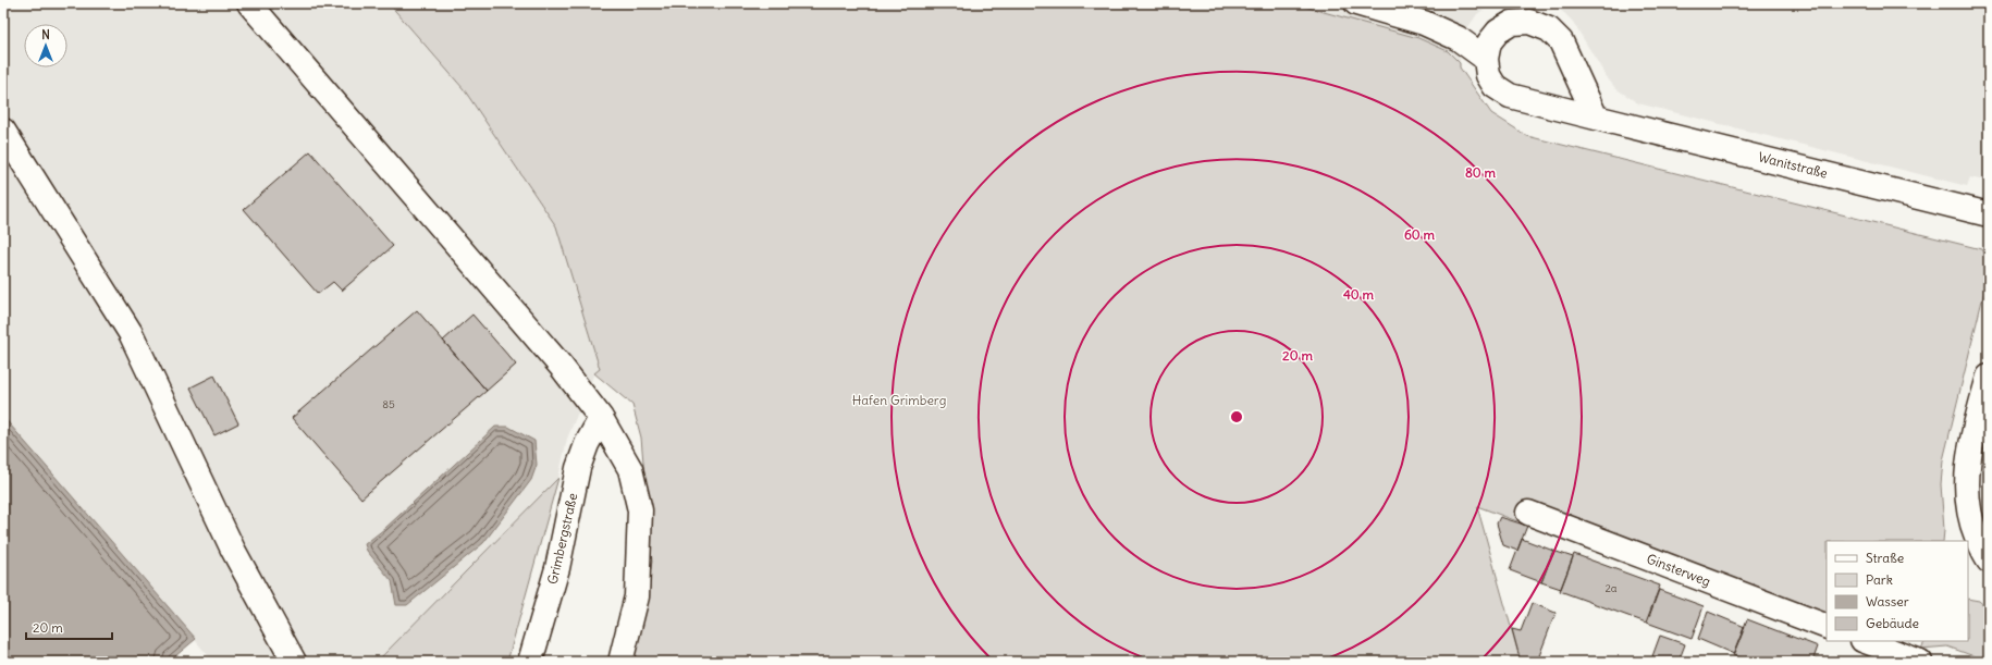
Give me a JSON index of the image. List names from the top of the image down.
{
  "streets": {
    "street": ["Wanitstraße", "Grimbergstraße", "Ginsterweg"]
  },
  "parks": ["Hafen Grimberg"],
  "house_numbers": ["85", "2a"],
  "legend": [
    "Straße",
    "Park",
    "Wasser",
    "Gebäude"
  ],
  "scale_bar": "20 m",
  "north": "top",
  "rings": [
    "80 m",
    "60 m",
    "40 m",
    "20 m"
  ]
}
